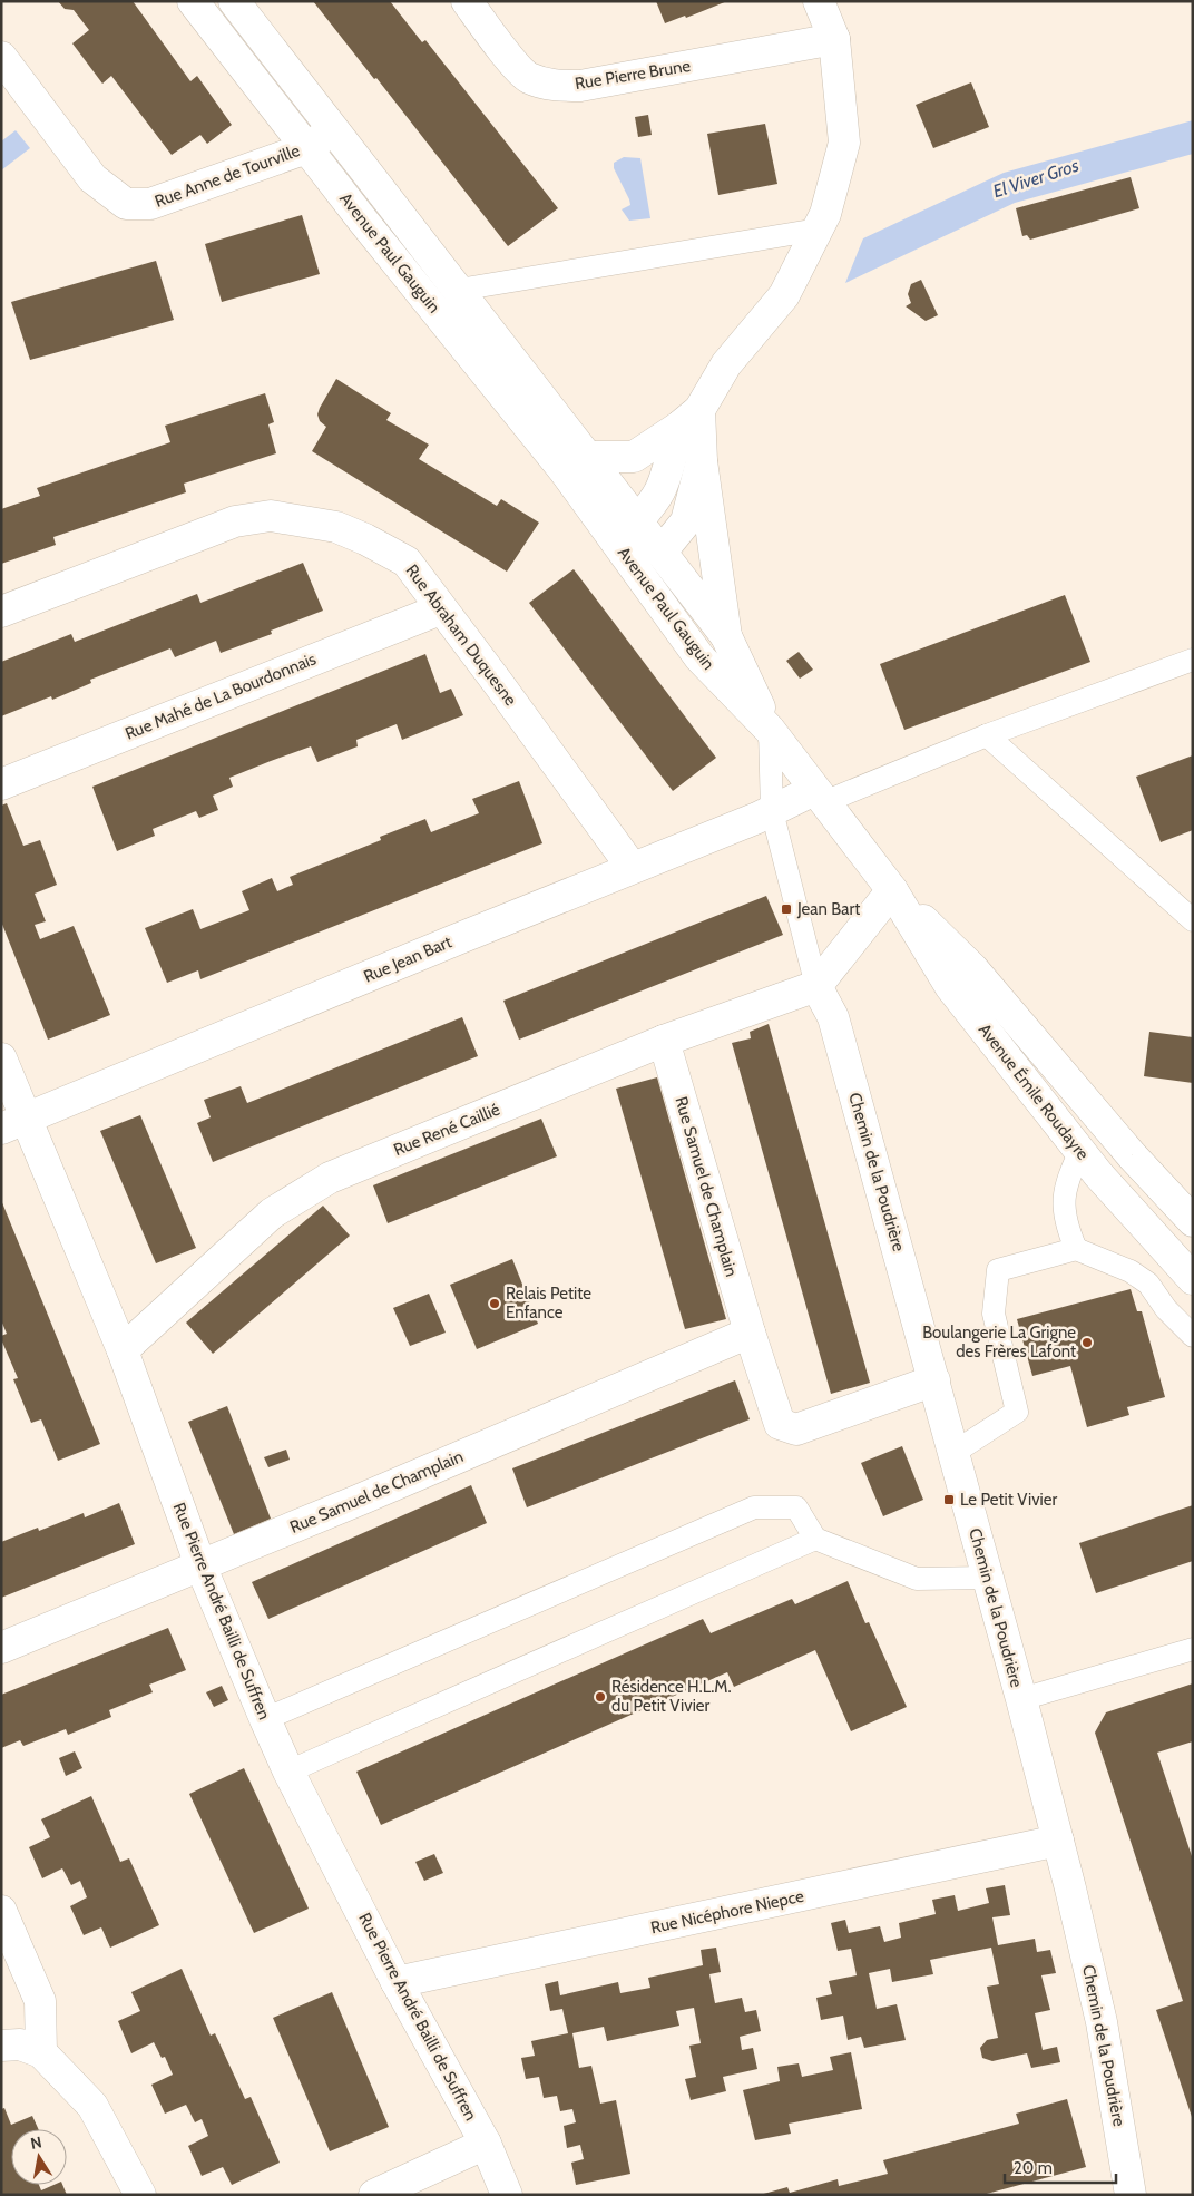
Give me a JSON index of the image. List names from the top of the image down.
{
  "streets": {
    "street": [
      "Rue Pierre Brune",
      "Rue Anne de Tourville",
      "Avenue Paul Gauguin",
      "Rue Abraham Duquesne",
      "Rue Mahé de La Bourdonnais",
      "Rue Jean Bart",
      "Avenue Émile Roudayre",
      "Rue René Caillié",
      "Chemin de la Poudrière",
      "Rue Samuel de Champlain",
      "Rue Pierre André Bailli de Suffren",
      "Rue Nicéphore Niepce"
    ]
  },
  "crossings": [
    ["Rue Anne de Tourville", "Avenue Paul Gauguin"],
    ["Avenue Paul Gauguin", "Avenue Émile Roudayre"],
    ["Rue Abraham Duquesne", "Rue Mahé de La Bourdonnais"],
    ["Rue Abraham Duquesne", "Rue Jean Bart"],
    ["Rue Jean Bart", "Avenue Émile Roudayre"],
    ["Rue Jean Bart", "Rue Pierre André Bailli de Suffren"],
    ["Rue René Caillié", "Chemin de la Poudrière"],
    ["Rue René Caillié", "Rue Samuel de Champlain"],
    ["Rue René Caillié", "Rue Pierre André Bailli de Suffren"],
    ["Chemin de la Poudrière", "Rue Samuel de Champlain"],
    ["Chemin de la Poudrière", "Rue Nicéphore Niepce"],
    ["Rue Samuel de Champlain", "Rue Pierre André Bailli de Suffren"],
    ["Rue Pierre André Bailli de Suffren", "Rue Nicéphore Niepce"]
  ],
  "water": ["El Viver Gros"],
  "places": {
    "transit": ["Jean Bart", "Le Petit Vivier"],
    "other": ["Relais Petite Enfance", "Boulangerie La Grigne des Frères Lafont", "Résidence H.L.M. du Petit Vivier"]
  },
  "scale_bar": "20 m",
  "north": "top"
}
